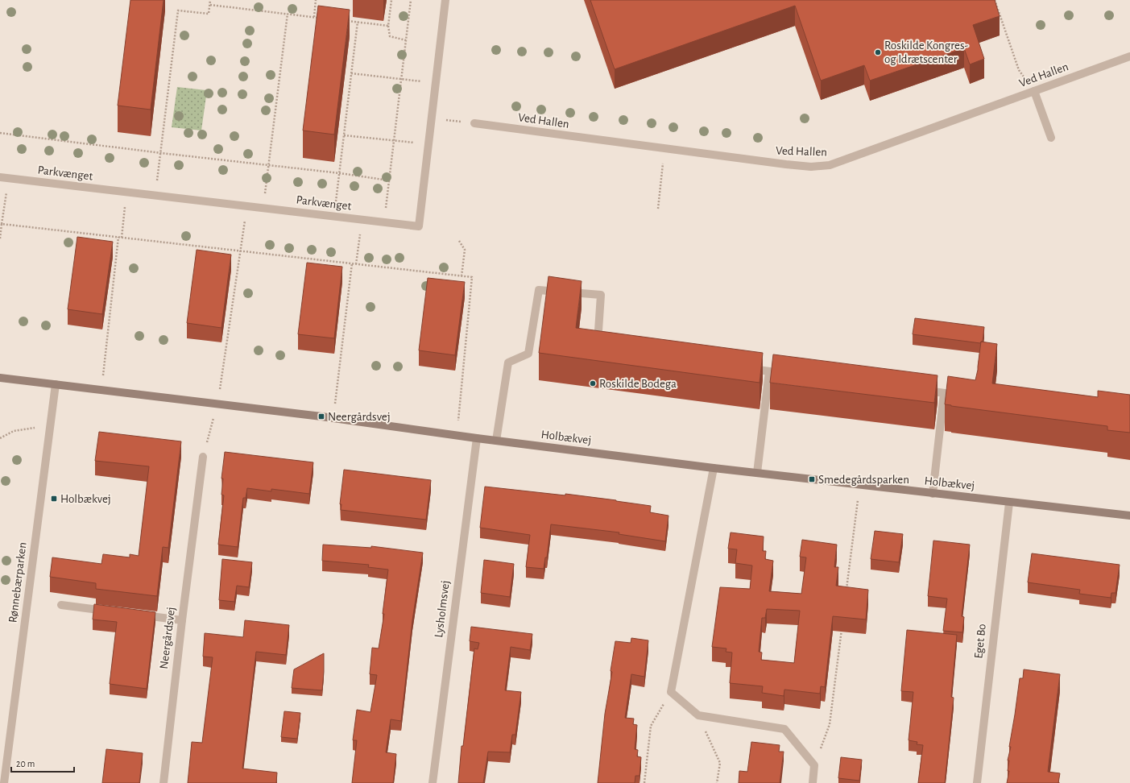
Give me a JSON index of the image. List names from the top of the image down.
{
  "streets": {
    "street": [
      "Ved Hallen",
      "Parkvænget",
      "Holbækvej",
      "Rønnebærparken",
      "Lysholmsvej",
      "Neergårdsvej",
      "Eget Bo"
    ]
  },
  "crossings": [
    ["Holbækvej", "Rønnebærparken"],
    ["Holbækvej", "Lysholmsvej"],
    ["Holbækvej", "Eget Bo"]
  ],
  "places": {
    "other": ["Roskilde Kongres- og Idrætscenter", "Roskilde Bodega"],
    "transit": ["Neergårdsvej", "Smedegårdsparken", "Holbækvej"]
  },
  "scale_bar": "20 m"
}
